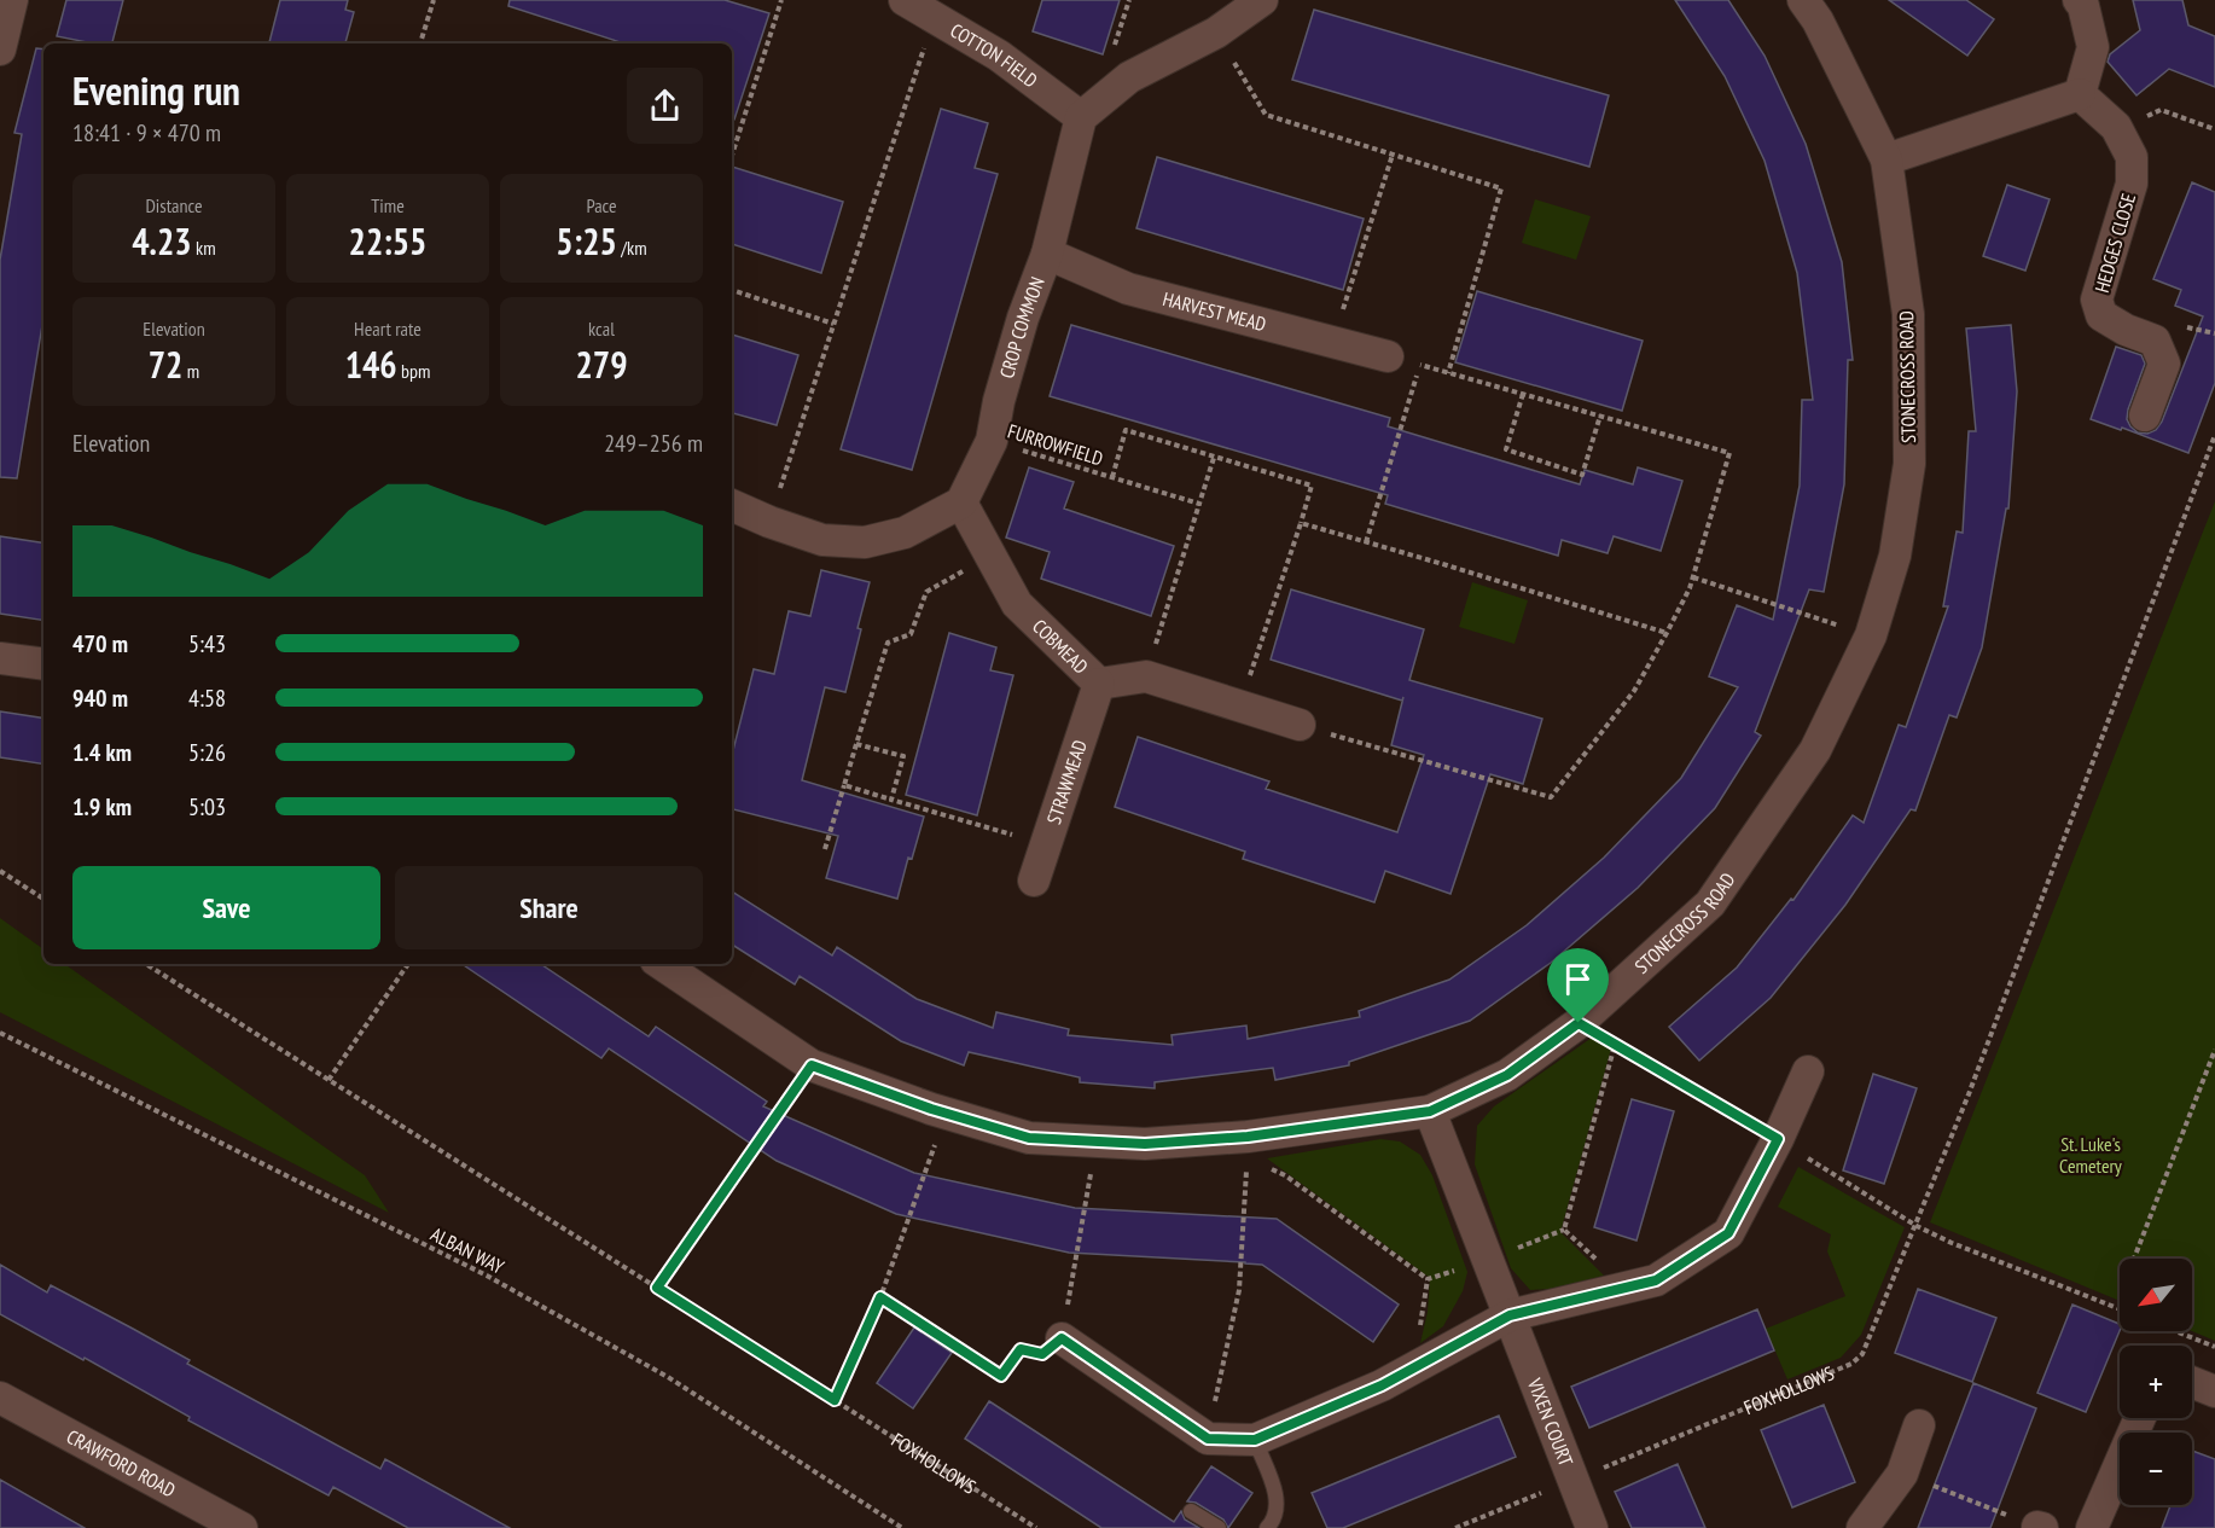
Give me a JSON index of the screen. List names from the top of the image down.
{
  "streets": {
    "street": [
      "COTTON FIELD",
      "HEDGES CLOSE",
      "HARVEST MEAD",
      "CROP COMMON",
      "STONECROSS ROAD",
      "COBMEAD",
      "STRAWMEAD",
      "VIXEN COURT",
      "CRAWFORD ROAD"
    ],
    "path": ["FURROWFIELD", "ALBAN WAY", "FOXHOLLOWS"]
  },
  "crossings": [
    ["COTTON FIELD", "CROP COMMON"],
    ["HARVEST MEAD", "CROP COMMON"],
    ["CROP COMMON", "FURROWFIELD"],
    ["CROP COMMON", "COBMEAD"],
    ["COBMEAD", "STRAWMEAD"],
    ["FOXHOLLOWS", "VIXEN COURT"]
  ],
  "parks": ["St. Luke's Cemetery"],
  "north": "bottom left",
  "page": {
    "heading": ["Evening run", "18:41 · 9 × 470 m"],
    "stats": [
      ["Distance", "4.23 km"],
      ["Time", "22:55"],
      ["Pace", "5:25 /km"],
      ["Elevation", "72 m"],
      ["Heart rate", "146 bpm"],
      ["kcal", "279"]
    ],
    "chart": ["Elevation", "249–256 m"],
    "list": [
      {
        "name": "470 m",
        "note": "5:43"
      },
      {
        "name": "940 m",
        "note": "4:58"
      },
      {
        "name": "1.4 km",
        "note": "5:26"
      },
      {
        "name": "1.9 km",
        "note": "5:03"
      }
    ],
    "buttons": ["Save", "Share"],
    "map_buttons": ["+", "−"]
  }
}
